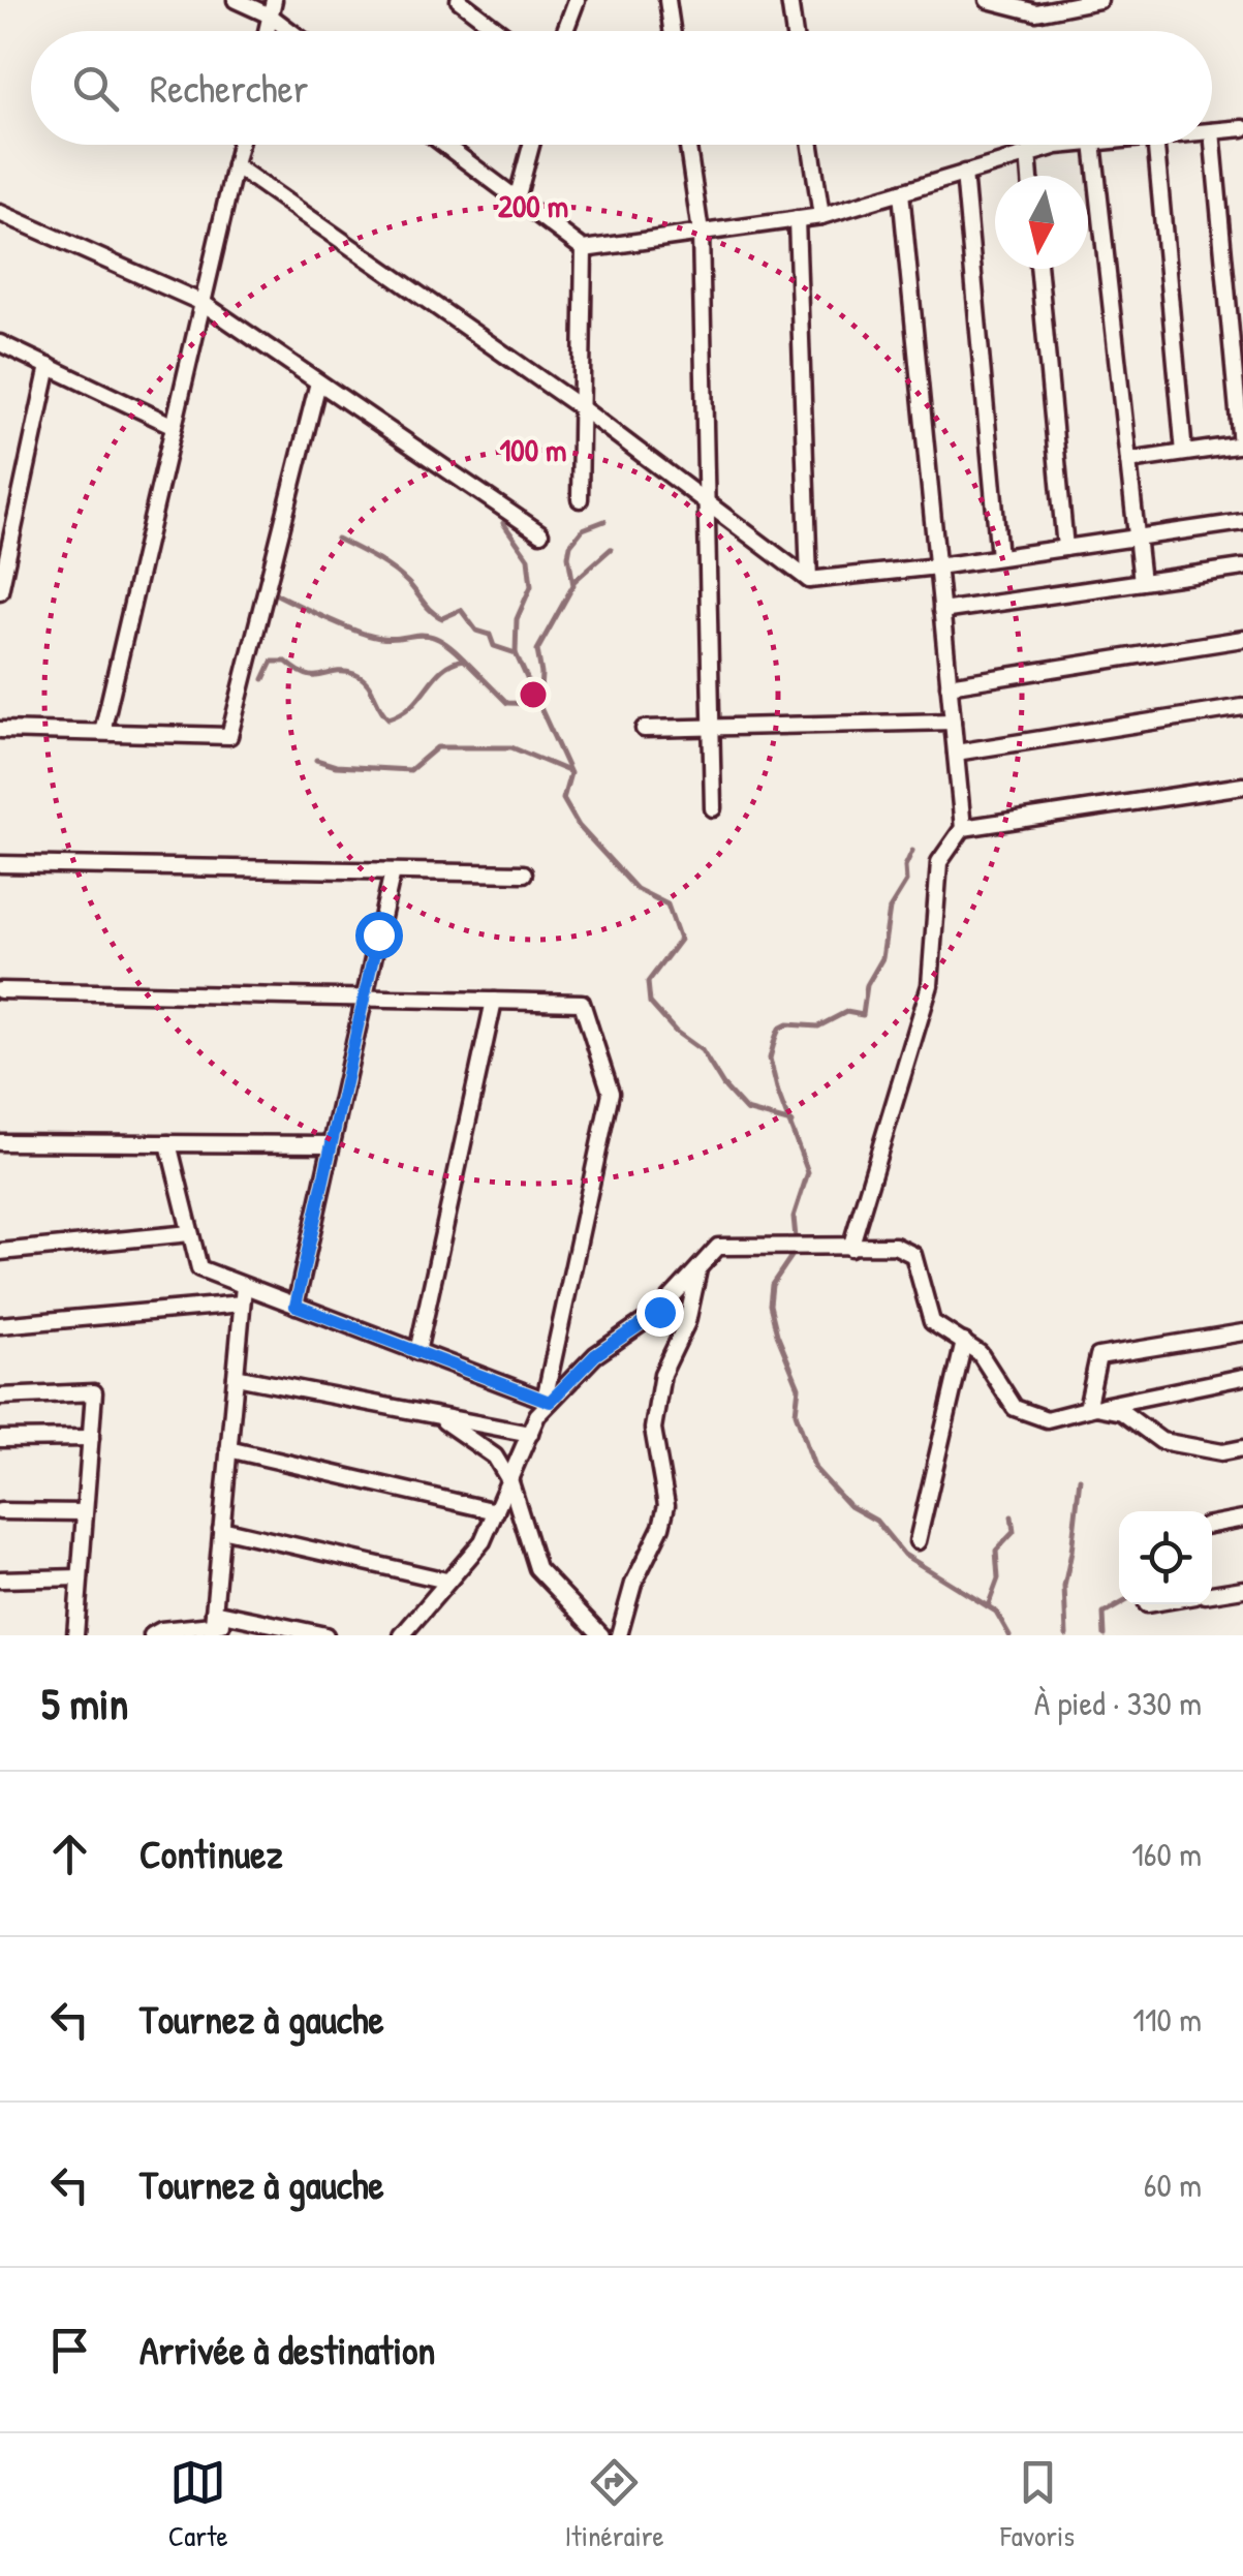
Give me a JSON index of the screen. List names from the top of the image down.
{
  "north": "bottom",
  "page": {
    "search": "Rechercher",
    "heading": ["5 min", "À pied · 330 m"],
    "list": [
      ["Continuez", "160 m"],
      ["Tournez à gauche", "110 m"],
      ["Tournez à gauche", "60 m"],
      "Arrivée à destination"
    ],
    "nav": ["Carte", "Itinéraire", "Favoris"]
  },
  "rings": ["200 m", "100 m"]
}
